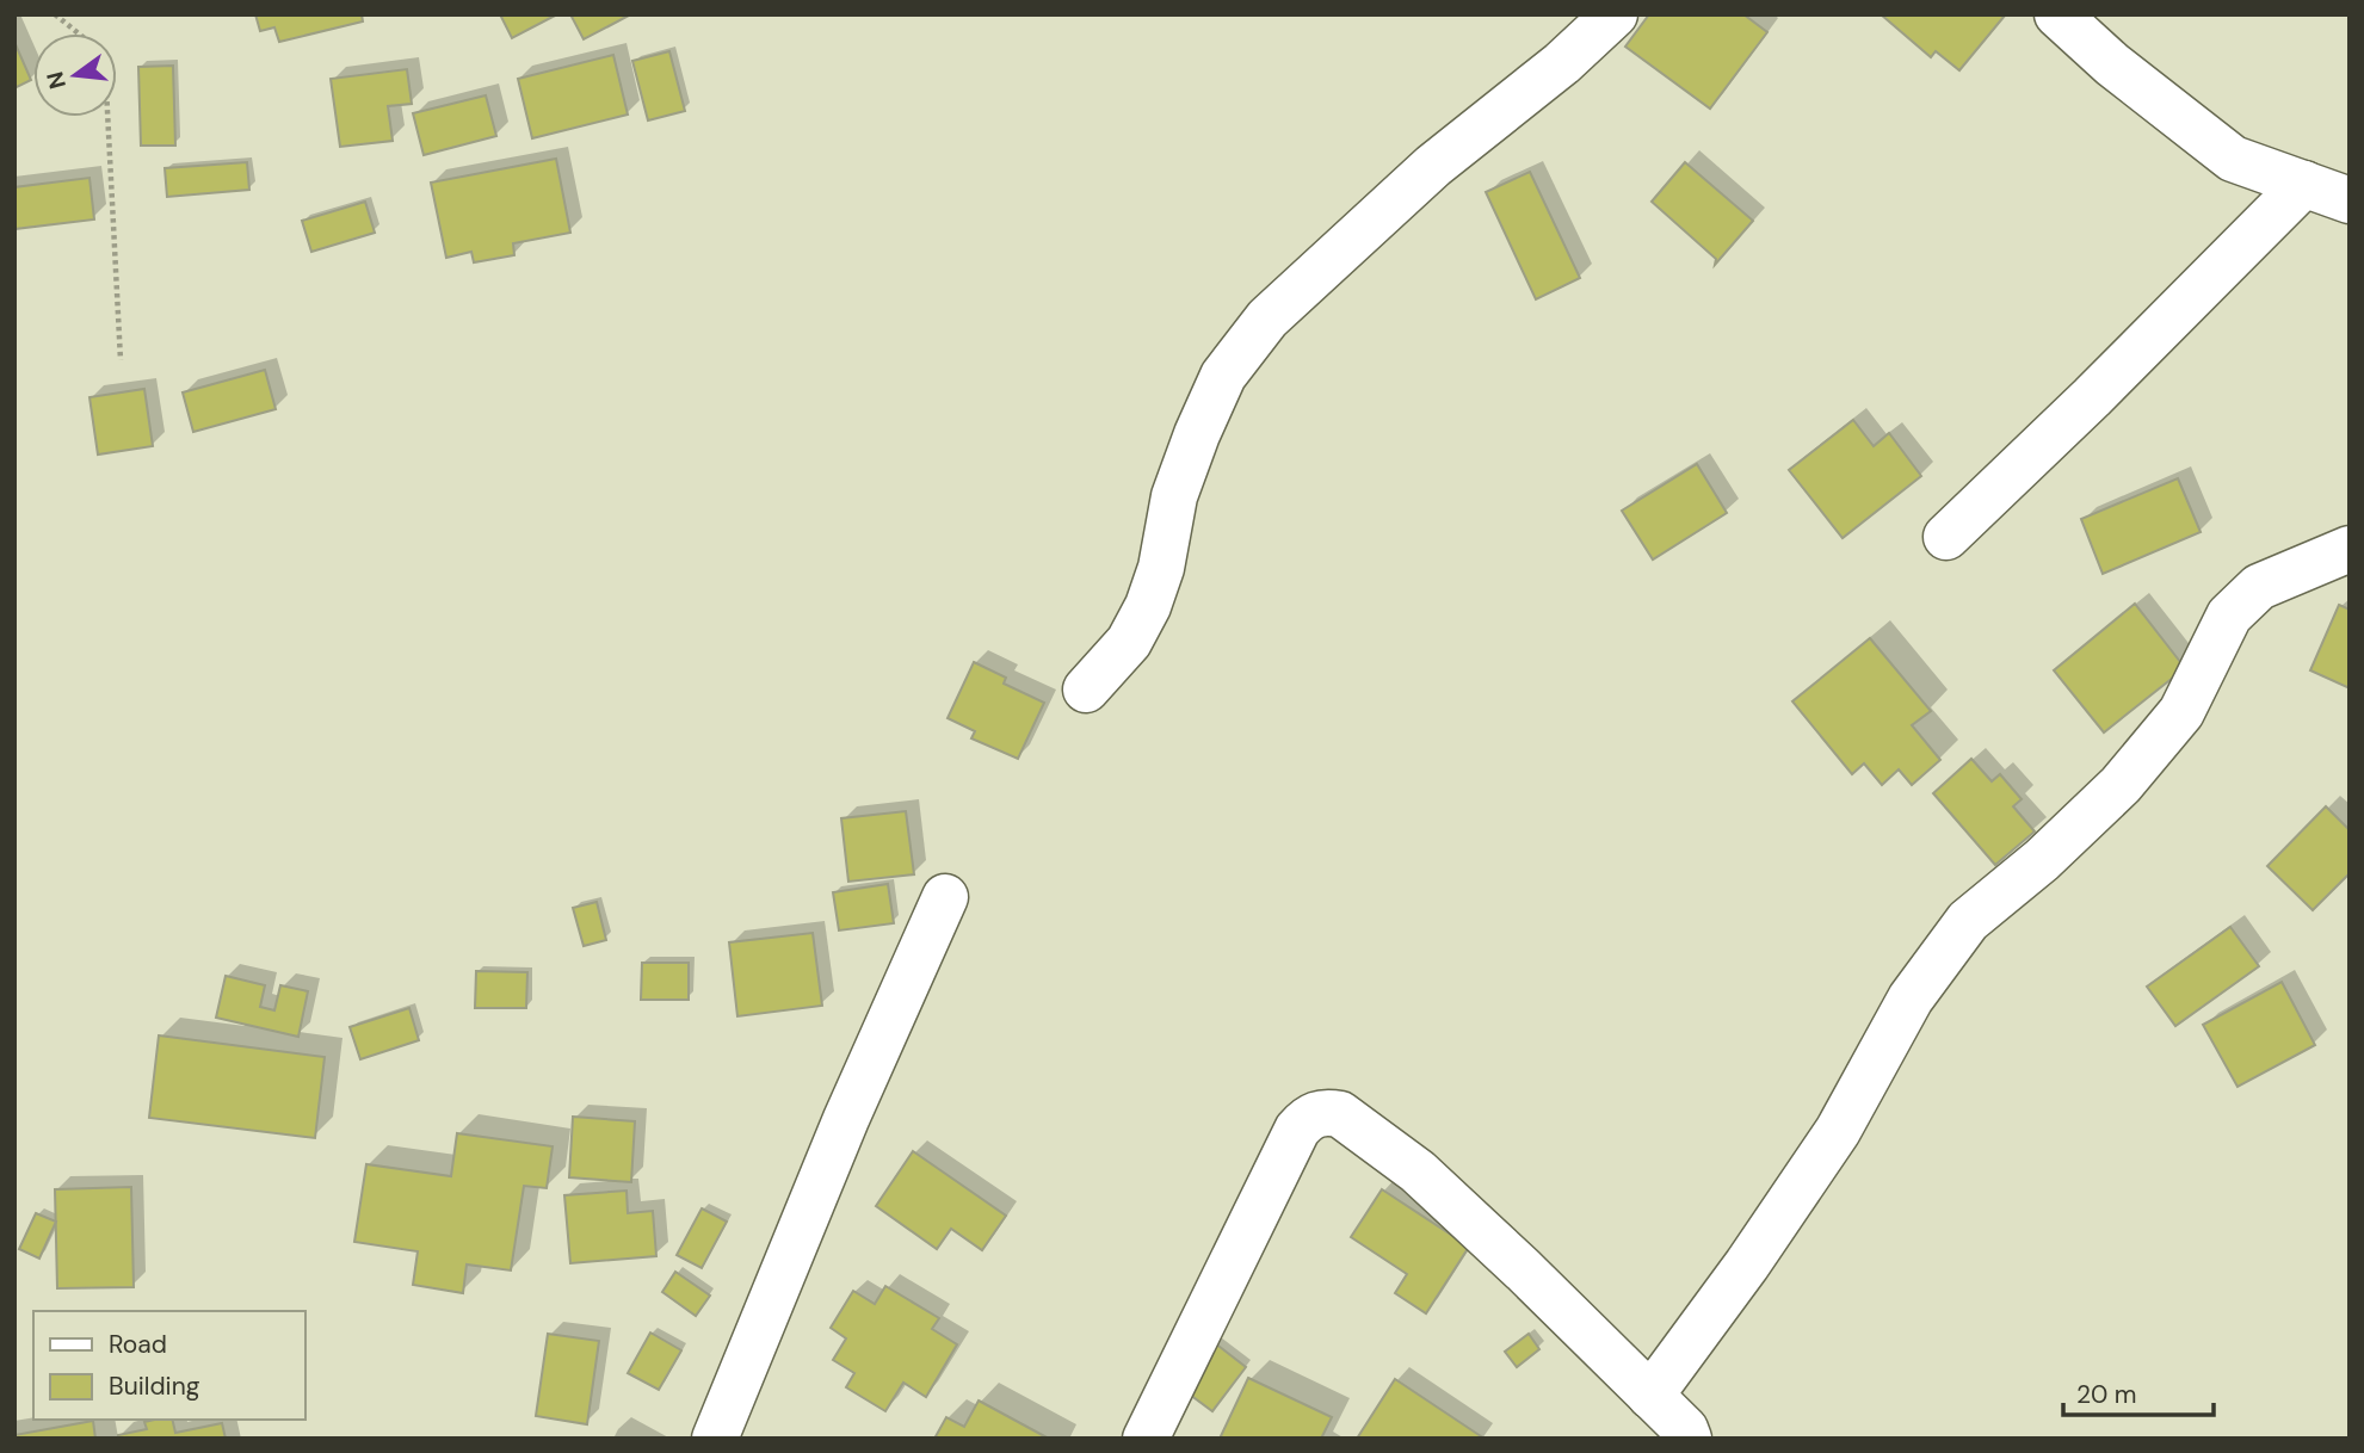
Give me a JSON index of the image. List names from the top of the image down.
{
  "legend": ["Road", "Building"],
  "scale_bar": "20 m",
  "north": "left"
}
